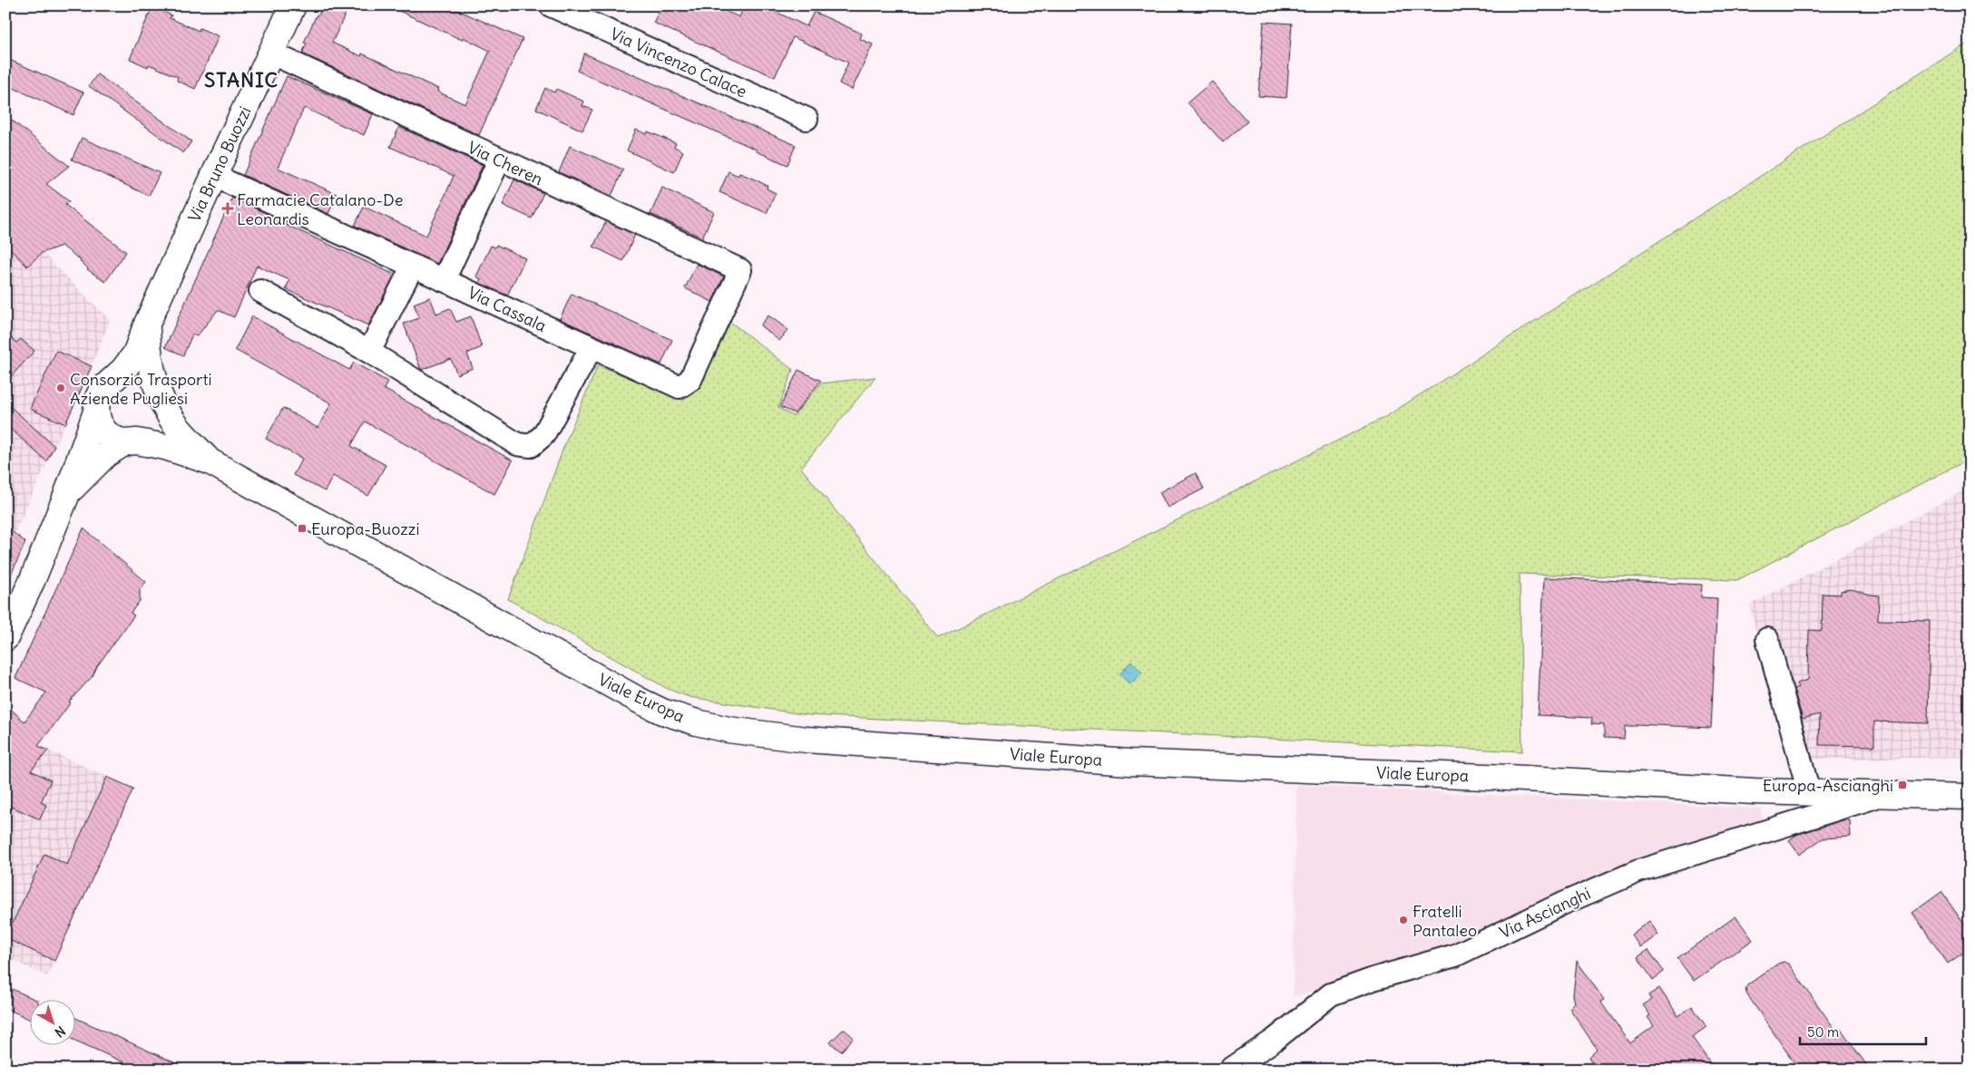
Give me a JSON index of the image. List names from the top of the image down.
{
  "streets": {
    "main road": ["Via Bruno Buozzi", "Viale Europa"],
    "street": [
      "Via Vincenzo Calace",
      "Via Cheren",
      "Via Cassala",
      "Via Ascianghi"
    ]
  },
  "crossings": [
    ["Via Cheren", "Via Bruno Buozzi"],
    ["Via Cheren", "Via Cassala"],
    ["Via Bruno Buozzi", "Via Cassala"],
    ["Viale Europa", "Via Ascianghi"]
  ],
  "districts": ["STANIC"],
  "places": {
    "health": ["Farmacie Catalano-De Leonardis"],
    "other": ["Consorzio Trasporti Aziende Pugliesi", "Fratelli Pantaleo"],
    "transit": ["Europa-Buozzi", "Europa-Ascianghi"]
  },
  "scale_bar": "50 m",
  "north": "bottom right"
}
